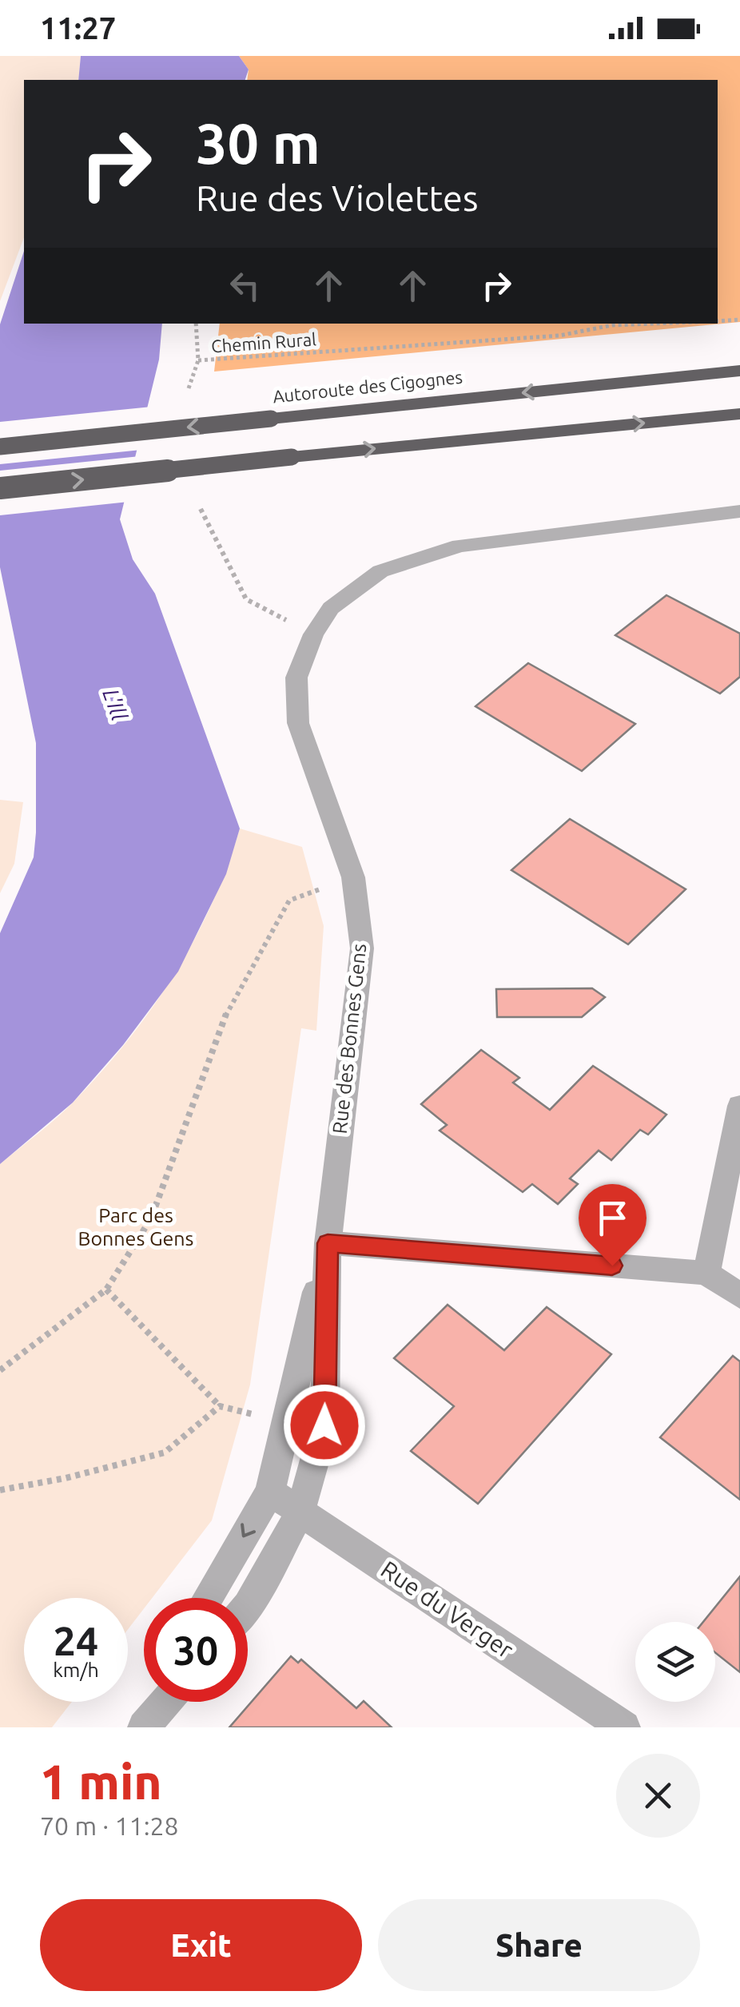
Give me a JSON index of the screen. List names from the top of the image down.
{
  "streets": {
    "highway": ["Autoroute des Cigognes"],
    "street": ["Rue des Bonnes Gens", "Rue du Verger"],
    "path": ["Chemin Rural"]
  },
  "crossings": [
    ["Rue des Bonnes Gens", "Rue du Verger"]
  ],
  "water": ["L'Ill"],
  "parks": ["Parc des Bonnes Gens"],
  "page": {
    "status": "11:27",
    "turn": ["30 m", "Rue des Violettes"],
    "speed": "24 km/h",
    "limit": "30",
    "heading": ["1 min", "70 m · 11:28"],
    "buttons": ["Exit", "Share"]
  }
}
